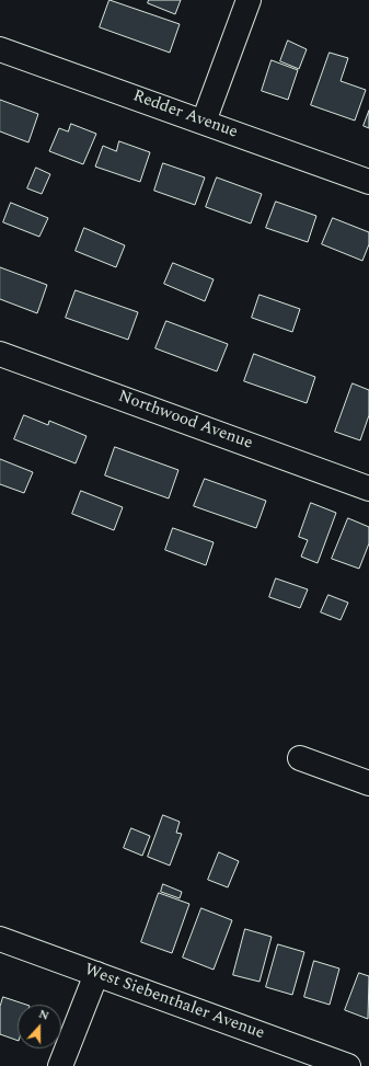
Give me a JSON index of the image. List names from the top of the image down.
{
  "streets": {
    "street": ["Redder Avenue", "Northwood Avenue", "West Siebenthaler Avenue"]
  },
  "north": "top"
}
